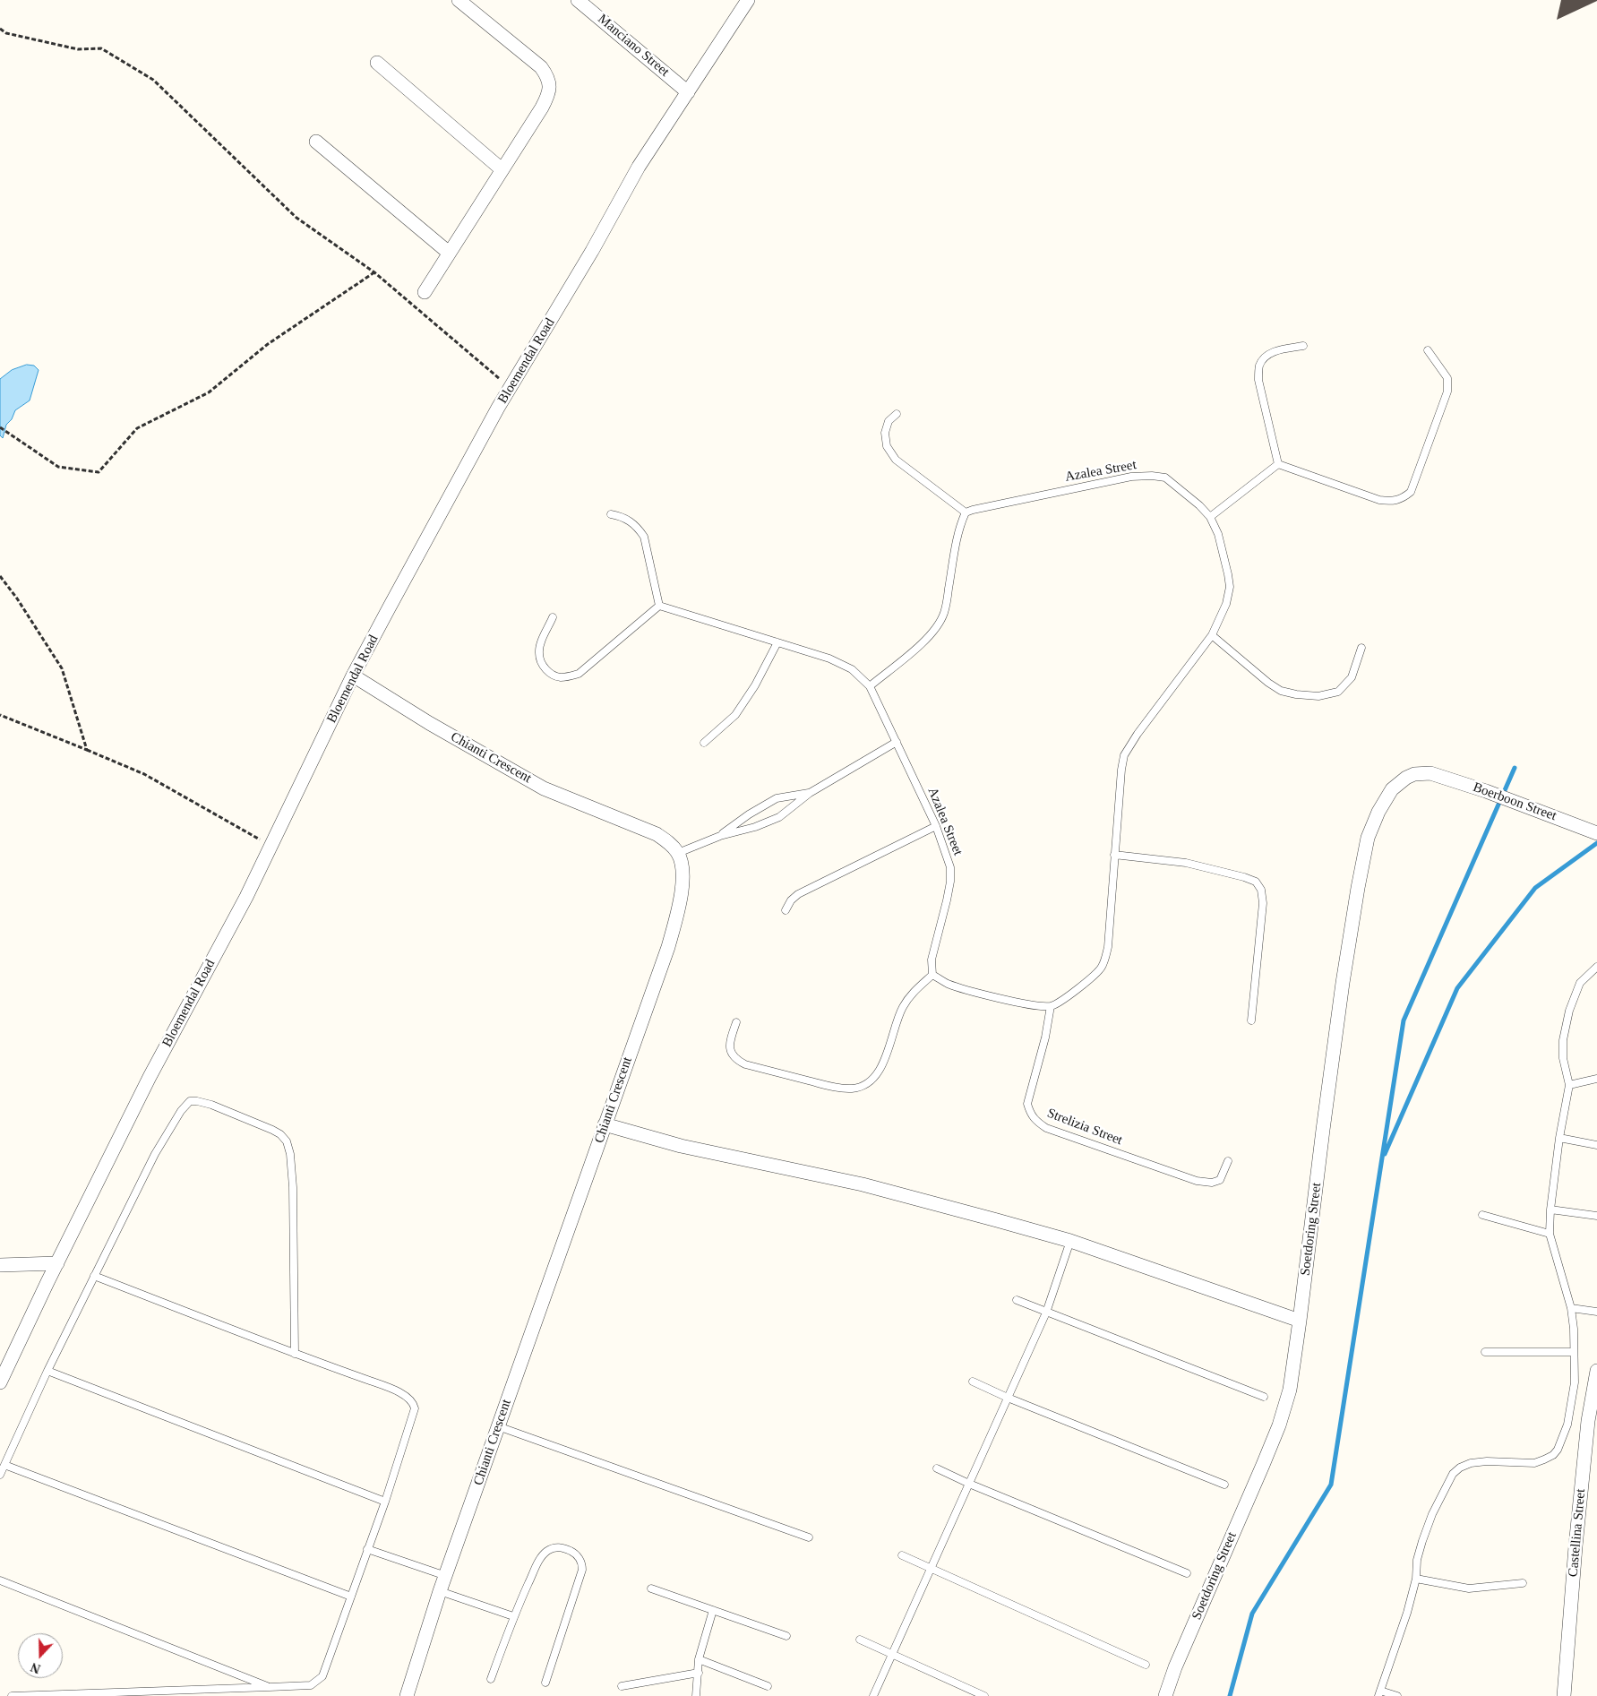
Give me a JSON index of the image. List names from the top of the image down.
{
  "streets": {
    "street": [
      "Manciano Street",
      "Bloemendal Road",
      "Chianti Crescent",
      "Boerboon Street",
      "Soetdoring Street",
      "Castellina Street"
    ],
    "lane": ["Azalea Street", "Strelizia Street"]
  },
  "crossings": [
    ["Manciano Street", "Bloemendal Road"],
    ["Bloemendal Road", "Chianti Crescent"],
    ["Azalea Street", "Strelizia Street"],
    ["Boerboon Street", "Soetdoring Street"]
  ],
  "north": "bottom"
}
